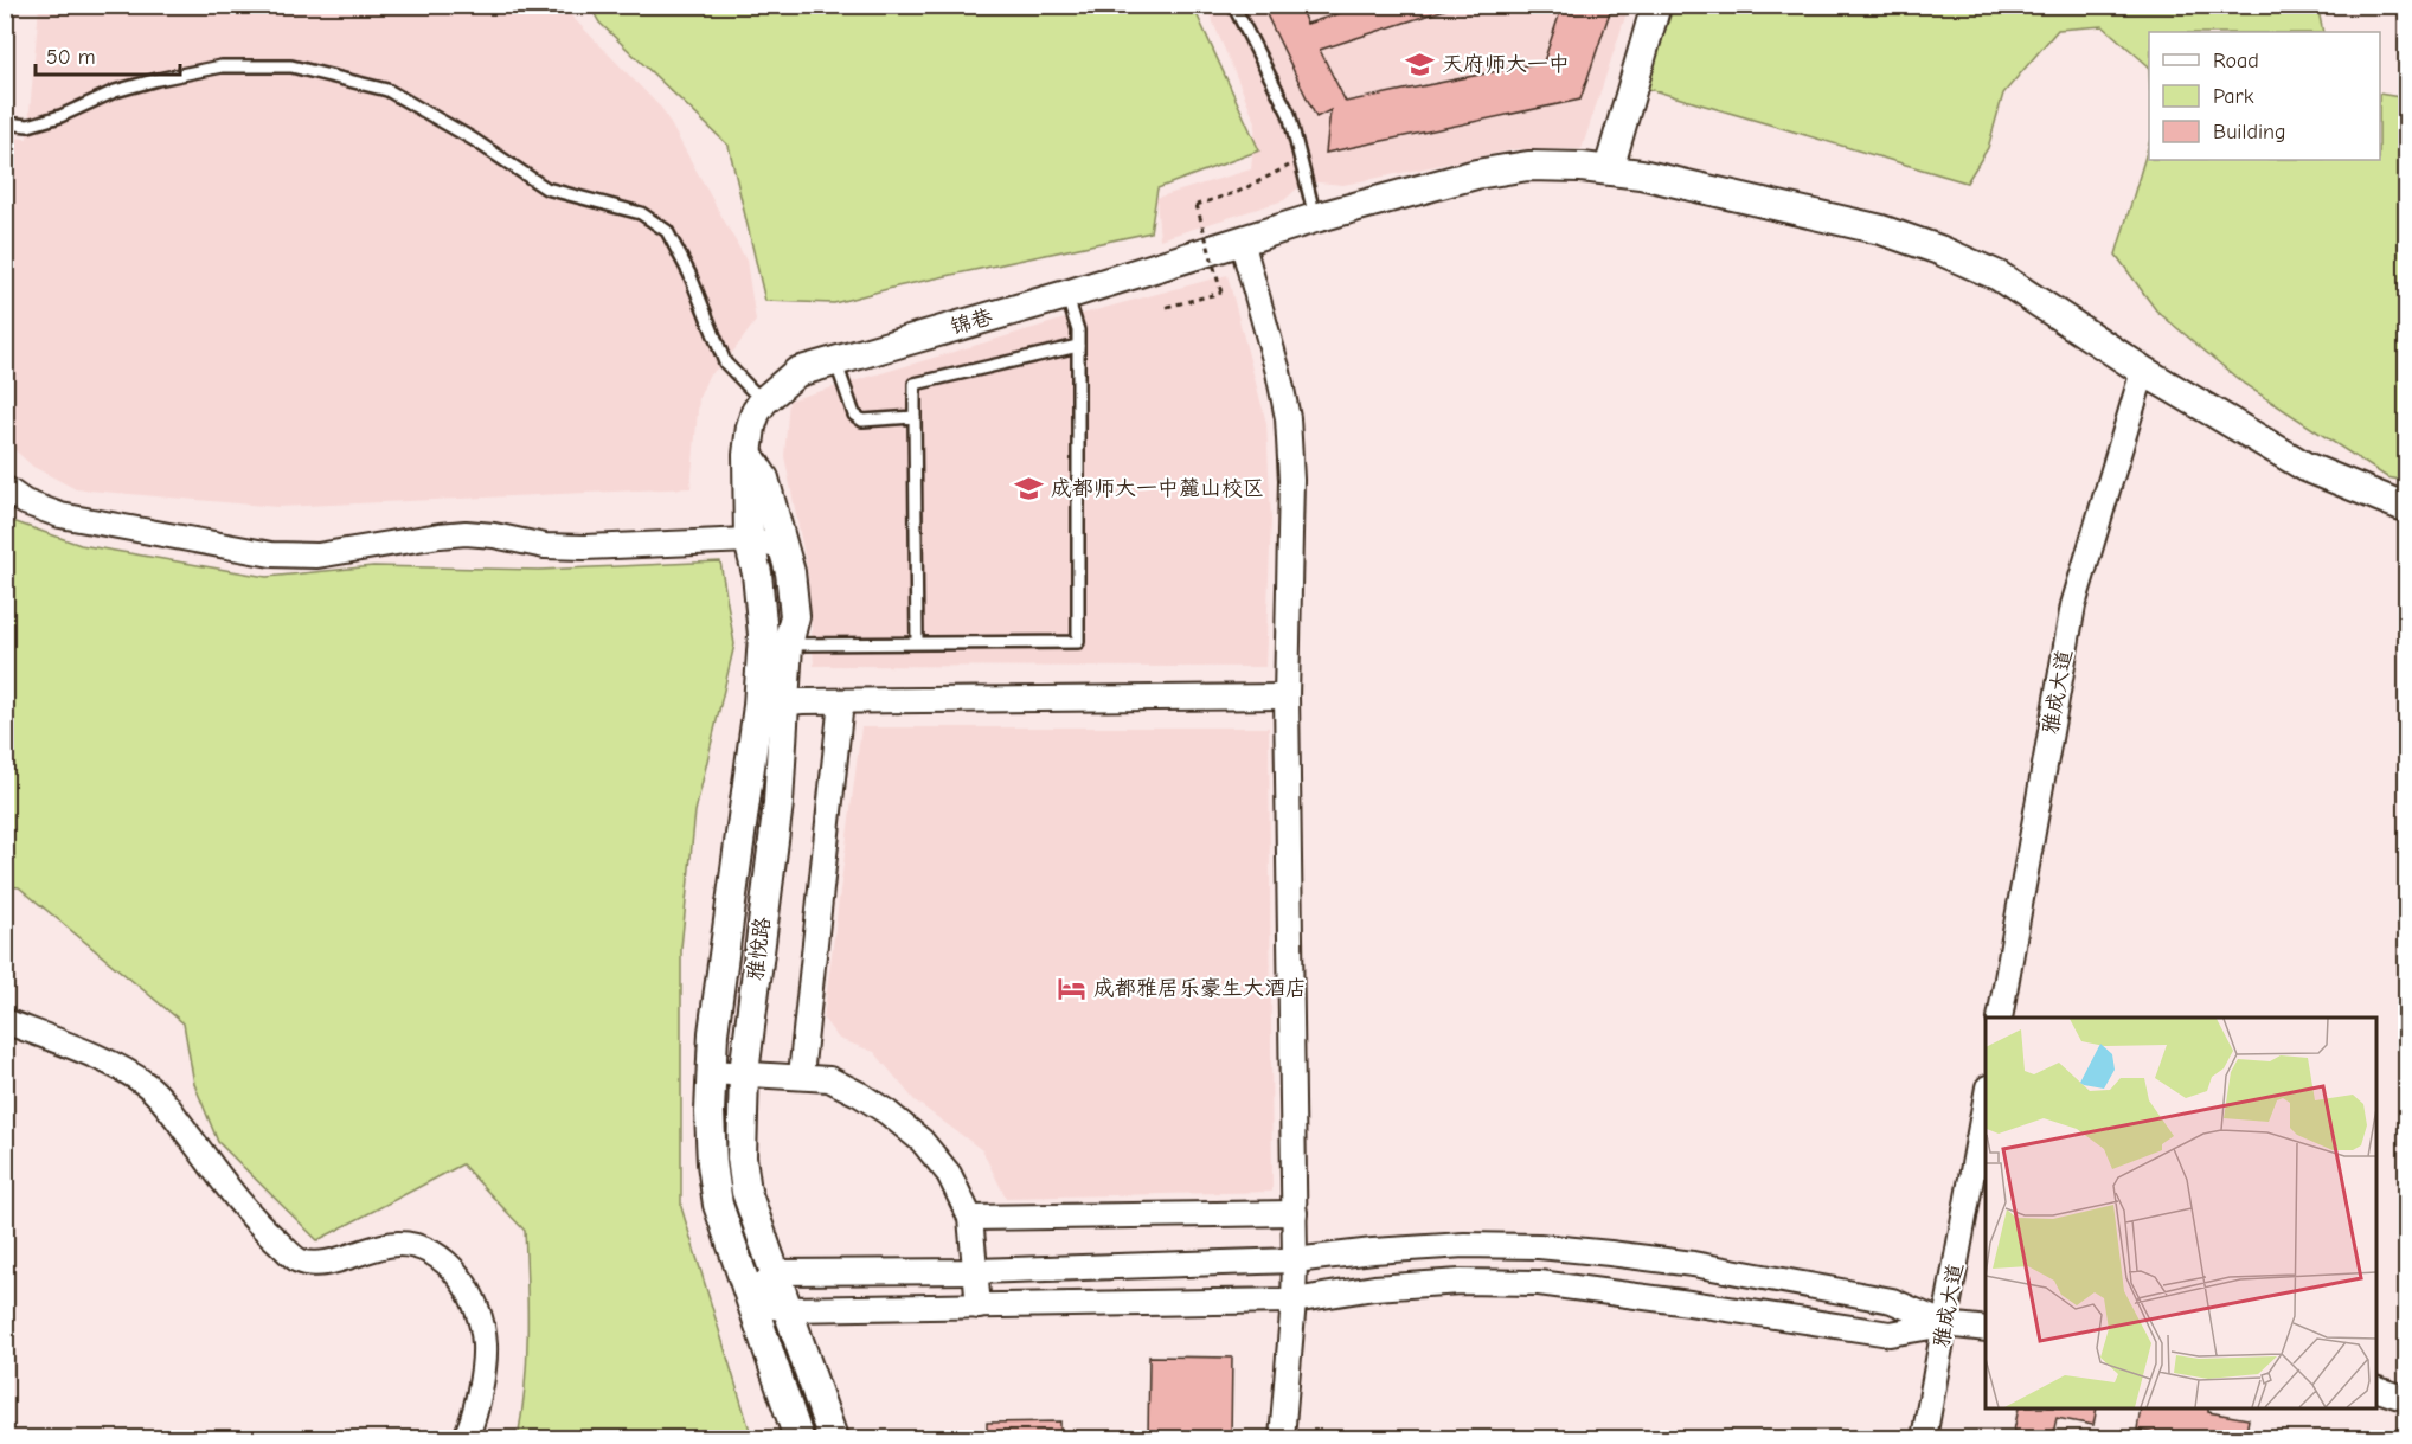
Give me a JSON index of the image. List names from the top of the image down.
{
  "streets": {
    "street": ["锦巷", "雅成大道", "雅悦路"]
  },
  "crossings": [
    ["锦巷", "雅成大道"],
    ["锦巷", "雅悦路"]
  ],
  "places": {
    "school or university": ["天府师大一中", "成都师大一中麓山校区"],
    "hotel": ["成都雅居乐豪生大酒店"]
  },
  "legend": ["Road", "Park", "Building"],
  "scale_bar": "50 m"
}
